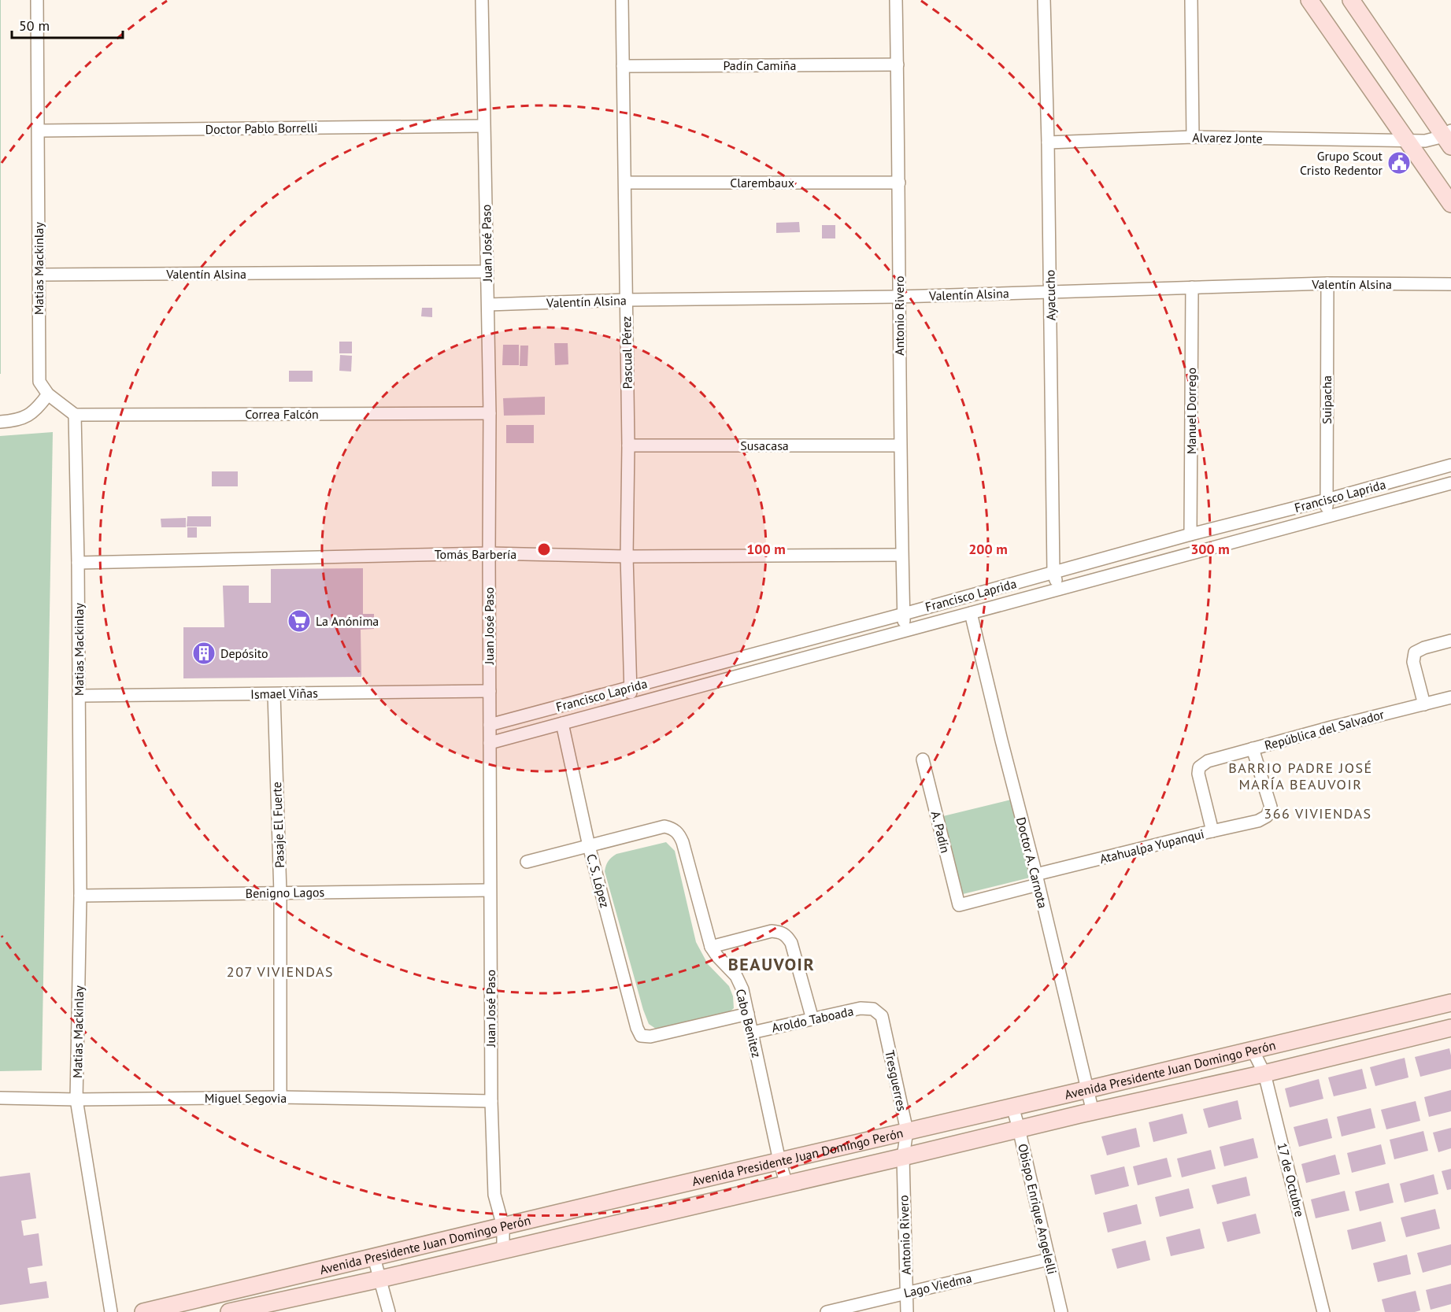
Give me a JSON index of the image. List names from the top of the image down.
{
  "streets": {
    "main road": ["Avenida Presidente Juan Domingo Perón"],
    "street": [
      "Padín Camiña",
      "Doctor Pablo Borrelli",
      "Alvarez Jonte",
      "Clarembaux",
      "Juan José Paso",
      "Matias Mackinlay",
      "Valentín Alsina",
      "Ayacucho",
      "Antonio Rivero",
      "Pascual Pérez",
      "Suipacha",
      "Manuel Dorrego",
      "Correa Falcón",
      "Susacasa",
      "Francisco Laprida",
      "Tomás Barbería",
      "Ismael Viñas",
      "República del Salvador",
      "Pasaje El Fuerte",
      "A. Padín",
      "Atahualpa Yupanqui",
      "Doctor A. Carnota",
      "C. S. López",
      "Benigno Lagos",
      "Aroldo Taboada",
      "Cabo Benitez",
      "Tresguerres",
      "Miguel Segovia",
      "17 de Octubre",
      "Obispo Enrique Angelelli",
      "Lago Viedma"
    ]
  },
  "crossings": [
    ["Padín Camiña", "Antonio Rivero"],
    ["Padín Camiña", "Pascual Pérez"],
    ["Doctor Pablo Borrelli", "Juan José Paso"],
    ["Doctor Pablo Borrelli", "Matias Mackinlay"],
    ["Alvarez Jonte", "Ayacucho"],
    ["Clarembaux", "Antonio Rivero"],
    ["Clarembaux", "Pascual Pérez"],
    ["Juan José Paso", "Valentín Alsina"],
    ["Juan José Paso", "Correa Falcón"],
    ["Juan José Paso", "Francisco Laprida"],
    ["Juan José Paso", "Tomás Barbería"],
    ["Juan José Paso", "Ismael Viñas"],
    ["Juan José Paso", "Benigno Lagos"],
    ["Juan José Paso", "Avenida Presidente Juan Domingo Perón"],
    ["Juan José Paso", "Miguel Segovia"],
    ["Matias Mackinlay", "Valentín Alsina"],
    ["Matias Mackinlay", "Correa Falcón"],
    ["Matias Mackinlay", "Tomás Barbería"],
    ["Matias Mackinlay", "Ismael Viñas"],
    ["Matias Mackinlay", "Benigno Lagos"],
    ["Matias Mackinlay", "Miguel Segovia"],
    ["Valentín Alsina", "Ayacucho"],
    ["Valentín Alsina", "Antonio Rivero"],
    ["Valentín Alsina", "Pascual Pérez"],
    ["Valentín Alsina", "Suipacha"],
    ["Valentín Alsina", "Manuel Dorrego"],
    ["Ayacucho", "Francisco Laprida"],
    ["Antonio Rivero", "Susacasa"],
    ["Antonio Rivero", "Francisco Laprida"],
    ["Antonio Rivero", "Tomás Barbería"],
    ["Antonio Rivero", "Avenida Presidente Juan Domingo Perón"],
    ["Antonio Rivero", "Tresguerres"],
    ["Antonio Rivero", "Lago Viedma"],
    ["Pascual Pérez", "Susacasa"],
    ["Pascual Pérez", "Francisco Laprida"],
    ["Pascual Pérez", "Tomás Barbería"],
    ["Suipacha", "Francisco Laprida"],
    ["Manuel Dorrego", "Francisco Laprida"],
    ["Francisco Laprida", "Doctor A. Carnota"],
    ["Francisco Laprida", "C. S. López"],
    ["Ismael Viñas", "Pasaje El Fuerte"],
    ["República del Salvador", "Atahualpa Yupanqui"],
    ["Pasaje El Fuerte", "Benigno Lagos"],
    ["Pasaje El Fuerte", "Miguel Segovia"],
    ["A. Padín", "Atahualpa Yupanqui"],
    ["Atahualpa Yupanqui", "Doctor A. Carnota"],
    ["Doctor A. Carnota", "Avenida Presidente Juan Domingo Perón"],
    ["C. S. López", "Cabo Benitez"],
    ["Aroldo Taboada", "Cabo Benitez"],
    ["Aroldo Taboada", "Tresguerres"],
    ["Cabo Benitez", "Avenida Presidente Juan Domingo Perón"],
    ["Avenida Presidente Juan Domingo Perón", "Tresguerres"],
    ["Avenida Presidente Juan Domingo Perón", "17 de Octubre"],
    ["Avenida Presidente Juan Domingo Perón", "Obispo Enrique Angelelli"],
    ["Obispo Enrique Angelelli", "Lago Viedma"]
  ],
  "districts": [
    "BARRIO PADRE JOSÉ MARÍA BEAUVOIR",
    "366 VIVIENDAS",
    "BEAUVOIR",
    "207 VIVIENDAS"
  ],
  "places": {
    "public building": ["Grupo Scout Cristo Redentor"],
    "supermarket": ["La Anónima"],
    "building": ["Depósito"]
  },
  "scale_bar": "50 m",
  "rings": ["100 m", "200 m", "300 m"]
}
